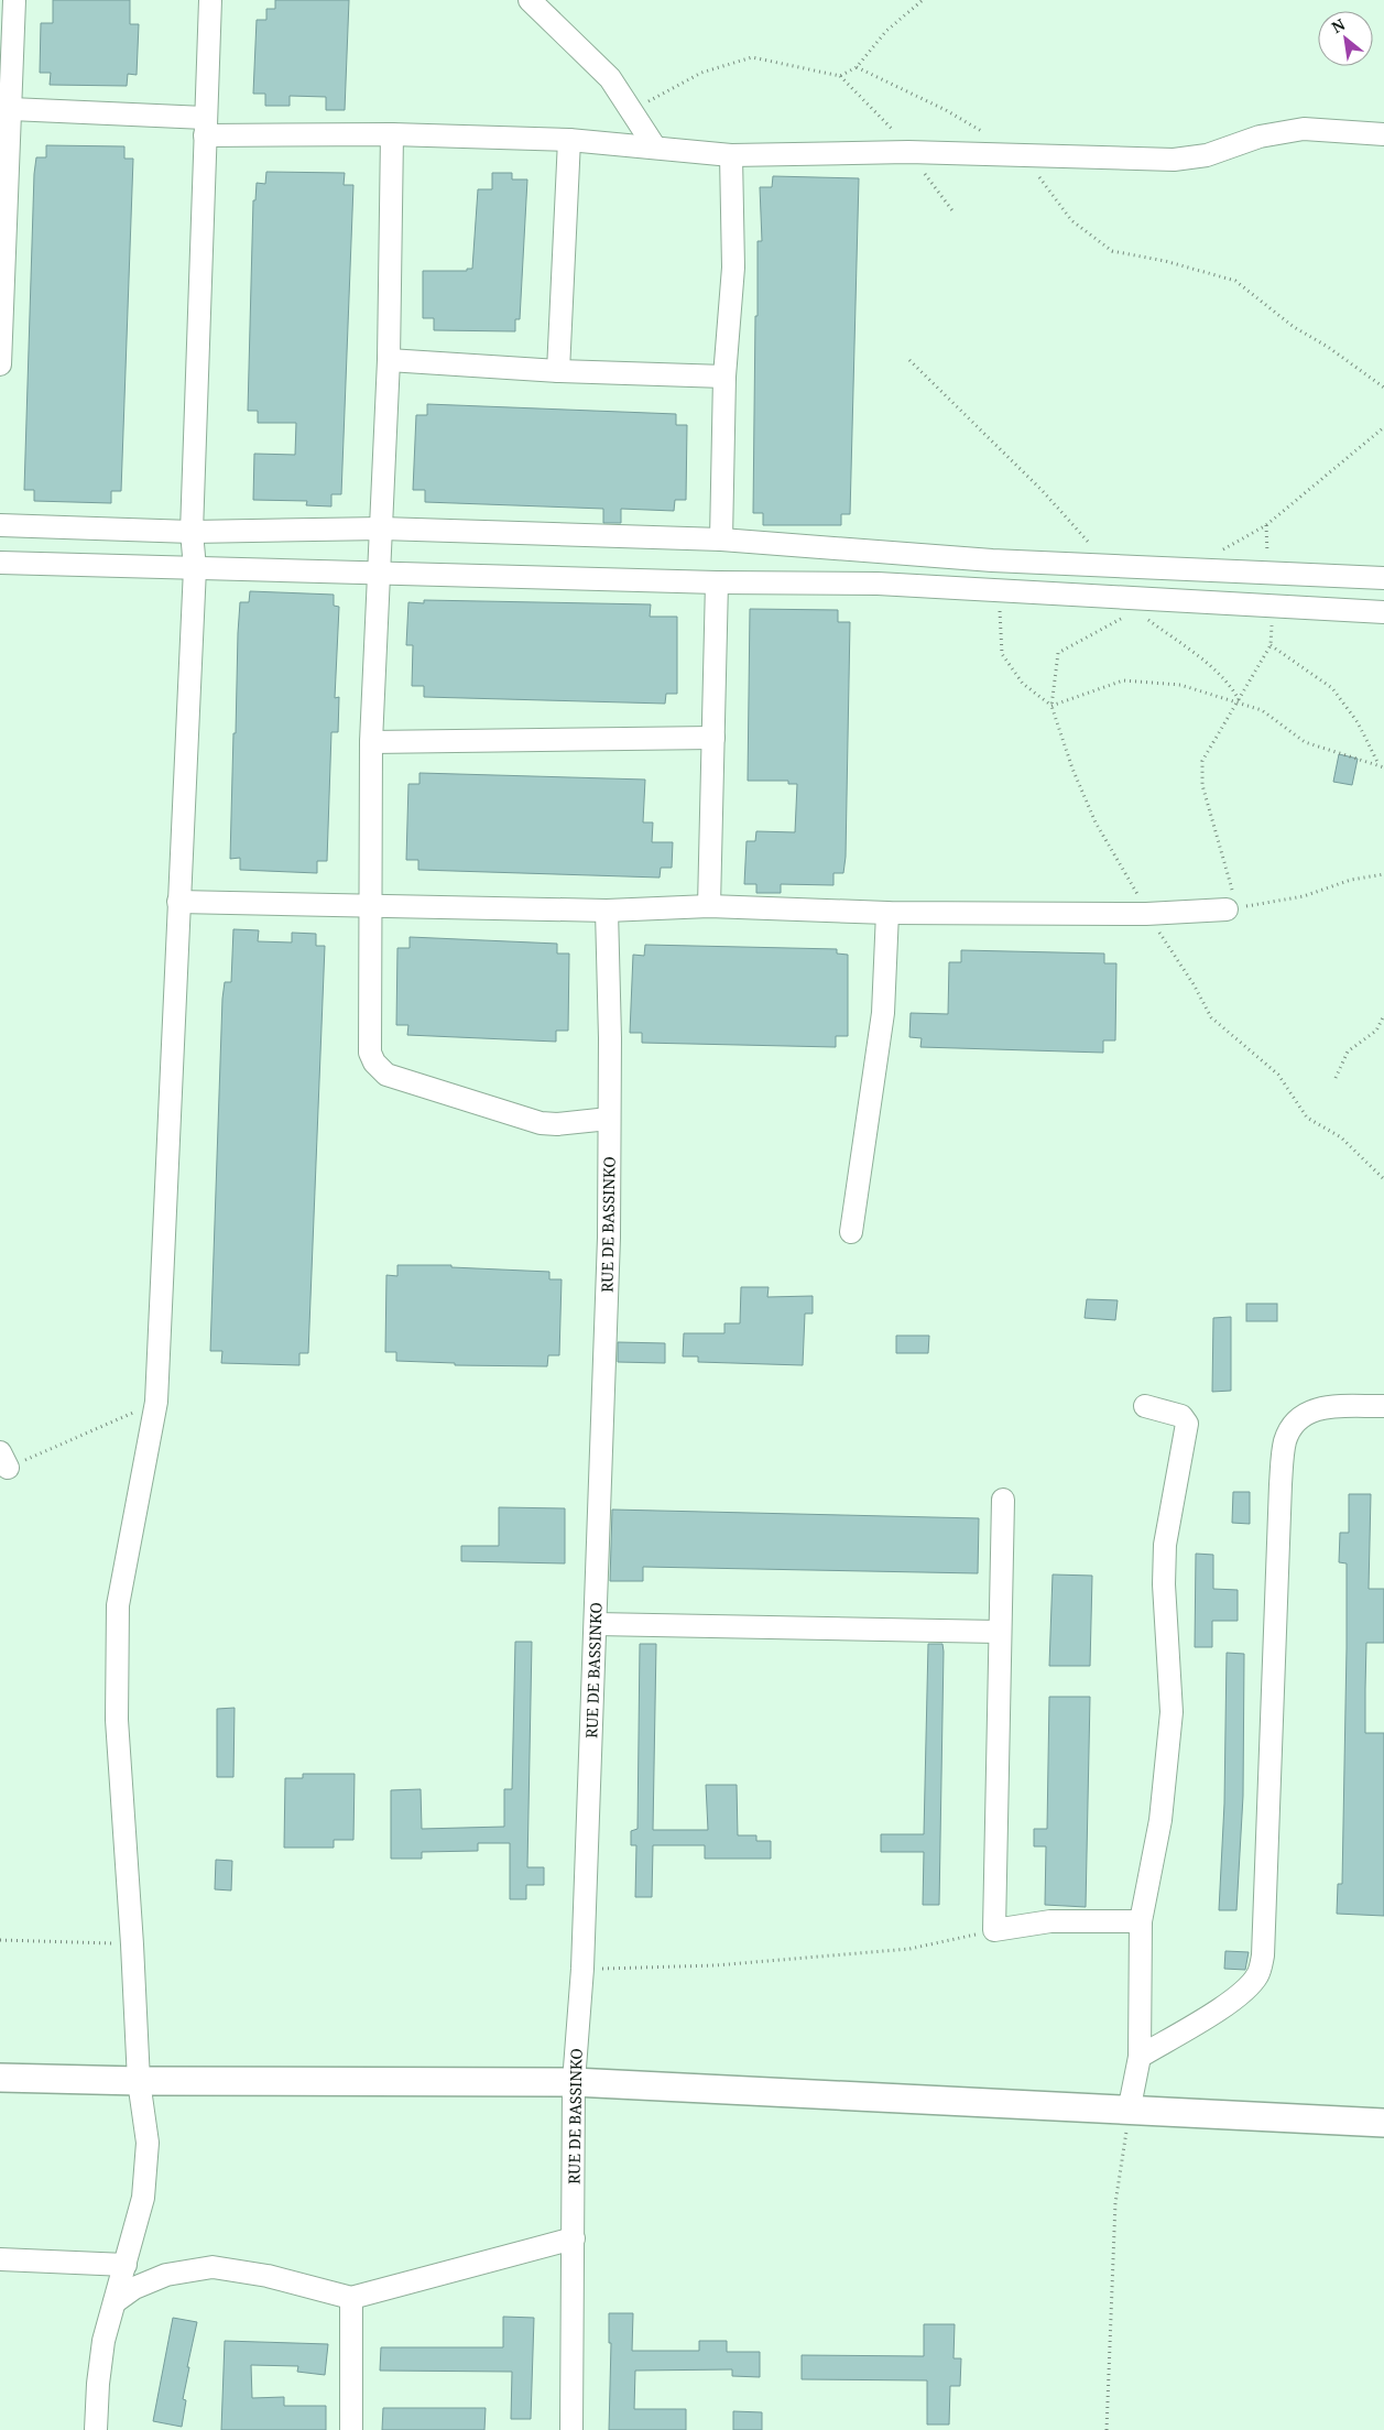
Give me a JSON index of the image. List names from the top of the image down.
{
  "streets": {
    "street": ["RUE DE BASSINKO"]
  },
  "north": "top left"
}
